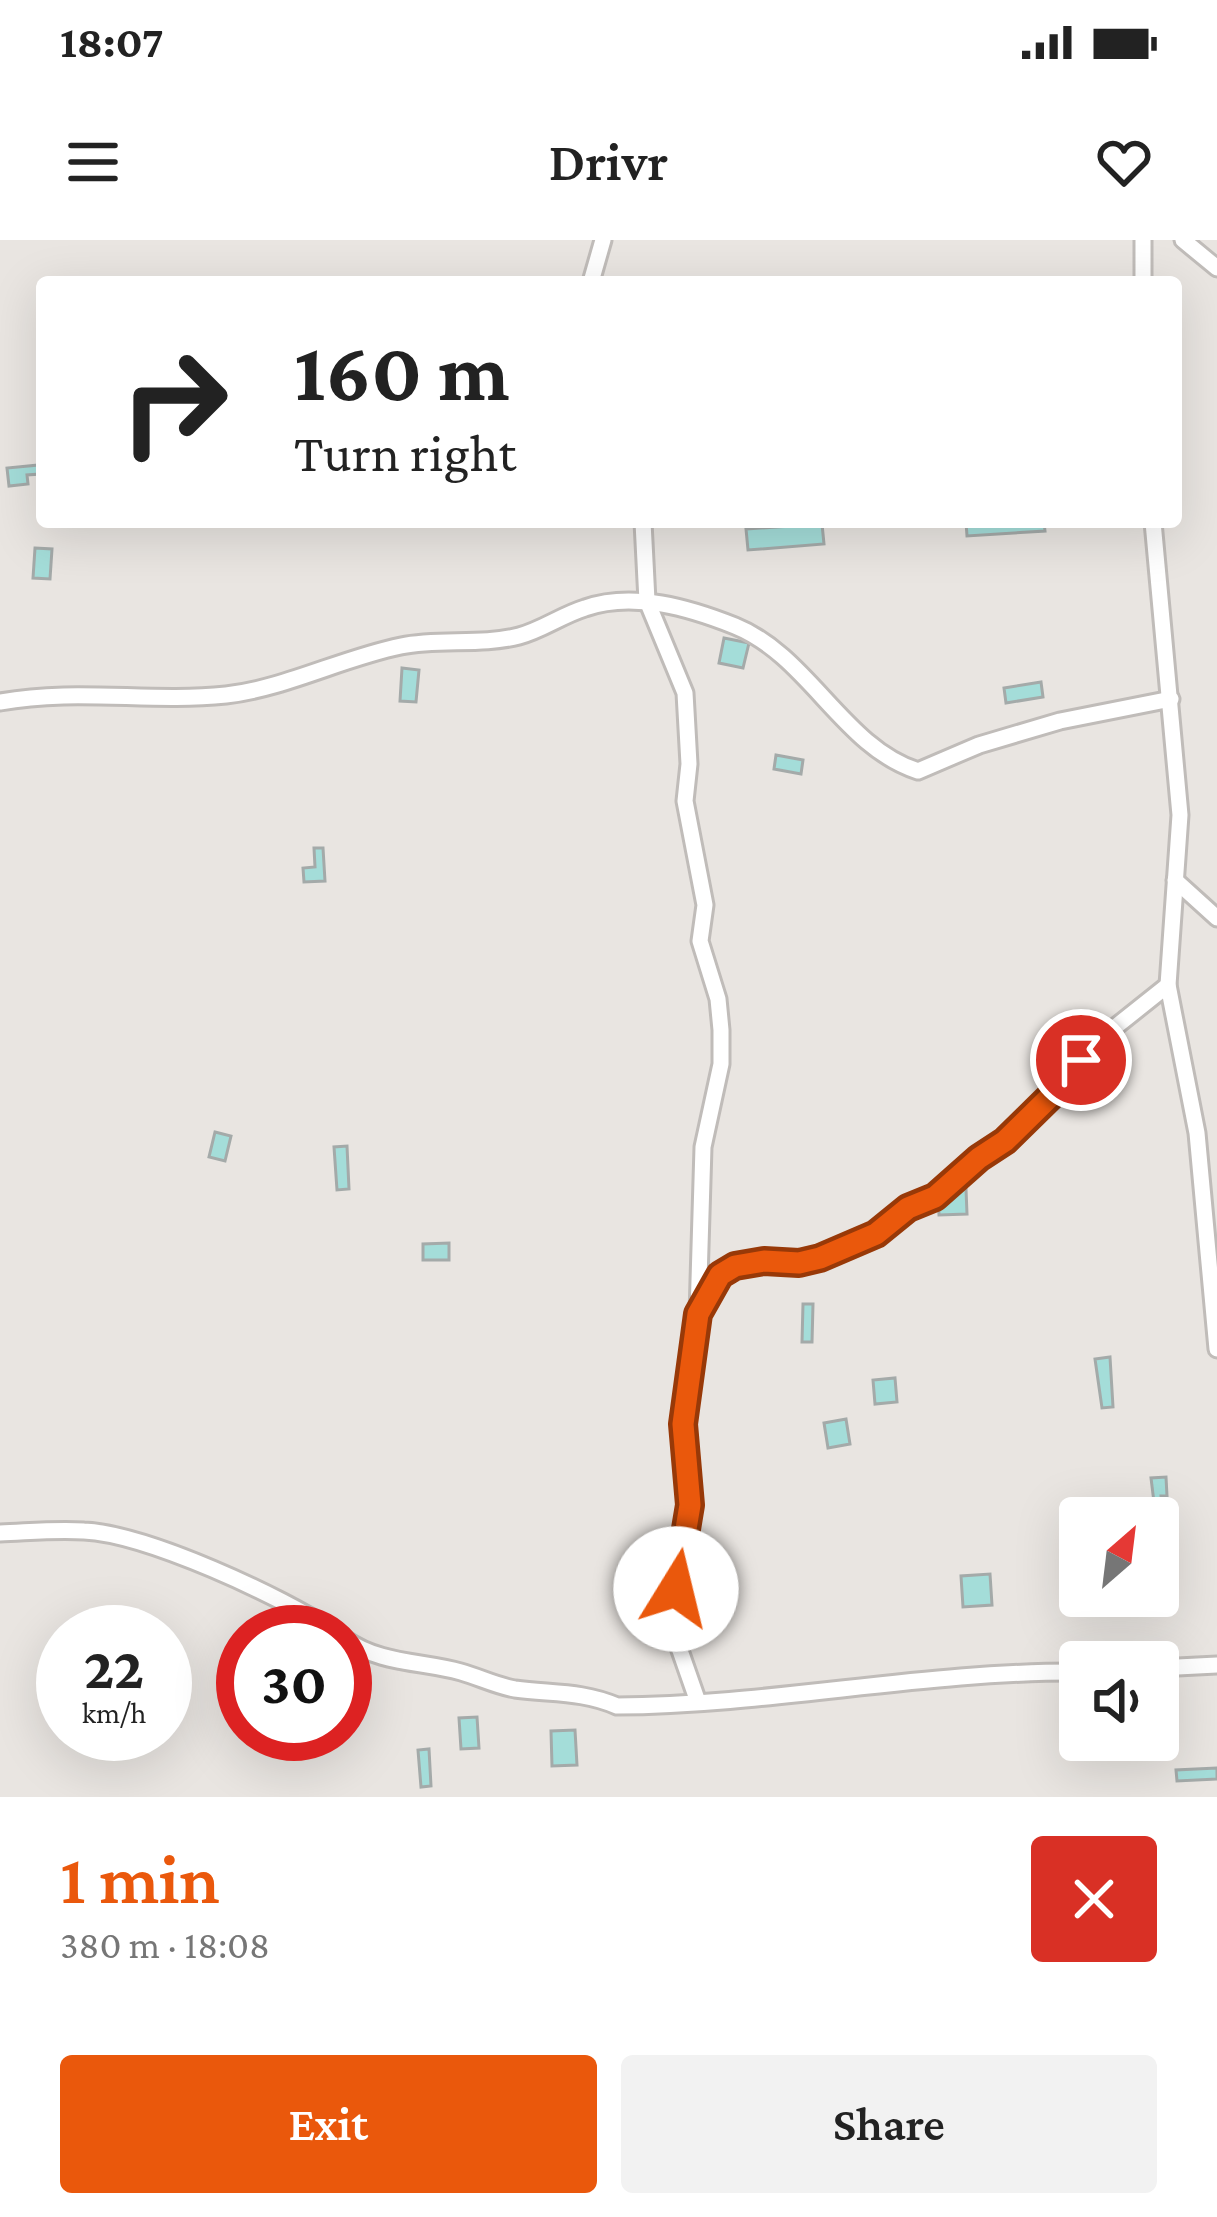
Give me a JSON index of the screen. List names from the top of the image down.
{
  "north": "top right",
  "page": {
    "status": "18:07",
    "header": "Drivr",
    "turn": ["160 m", "Turn right"],
    "speed": "22 km/h",
    "limit": "30",
    "heading": ["1 min", "380 m · 18:08"],
    "buttons": ["Exit", "Share"]
  }
}
